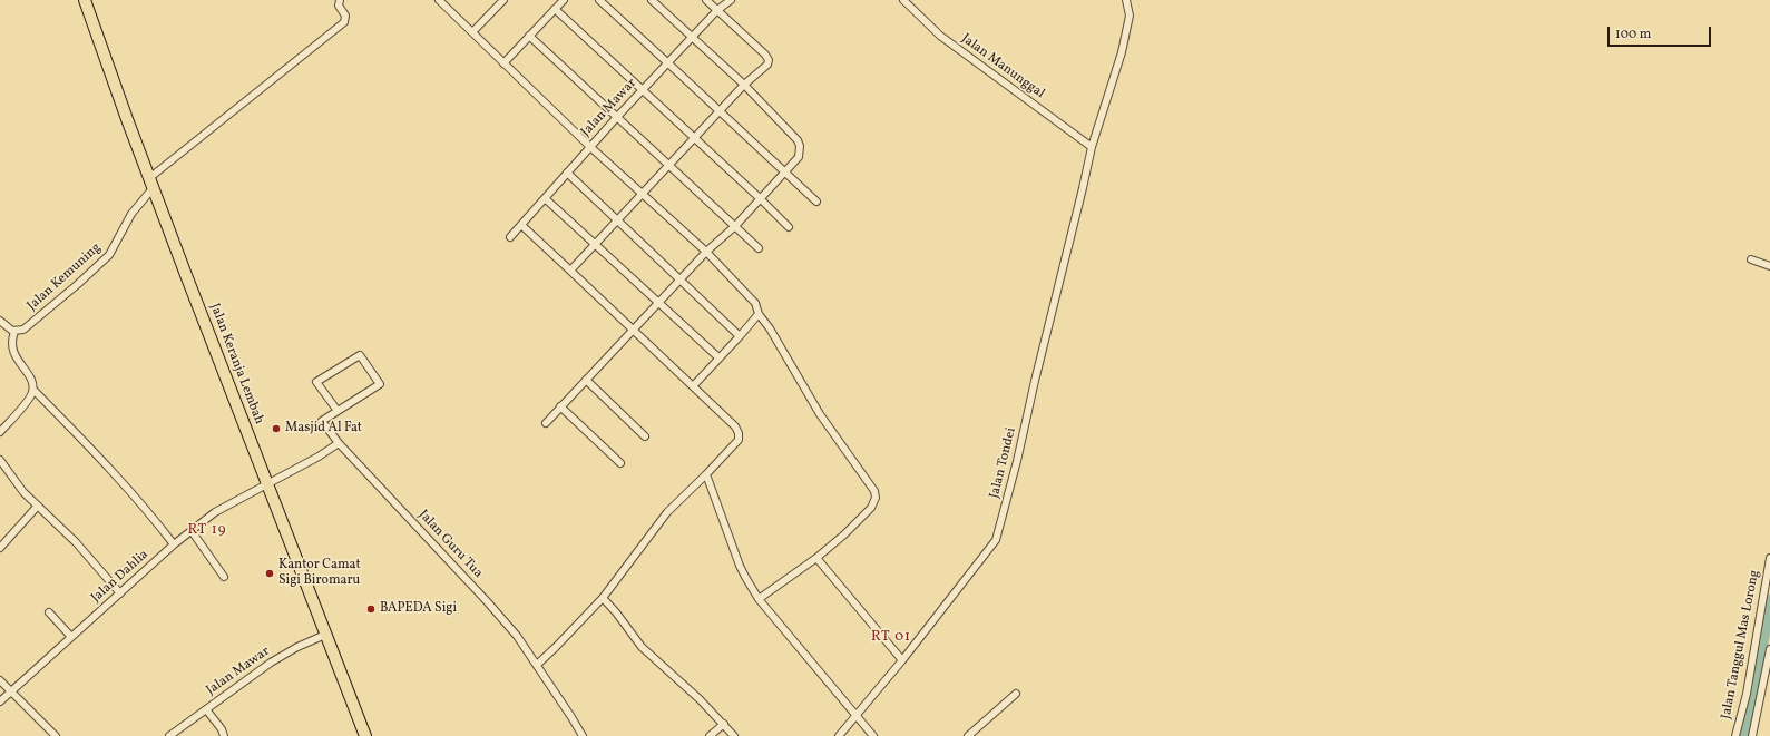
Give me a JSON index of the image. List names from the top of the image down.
{
  "streets": {
    "main road": ["Jalan Keranja Lembah"],
    "street": [
      "Jalan Manunggal",
      "Jalan Mawar",
      "Jalan Kemuning",
      "Jalan Tondei",
      "Jalan Guru Tua",
      "Jalan Dahlia",
      "Jalan Tanggul Mas Lorong"
    ]
  },
  "crossings": [
    ["Jalan Manunggal", "Jalan Tondei"],
    ["Jalan Mawar", "Jalan Keranja Lembah"],
    ["Jalan Kemuning", "Jalan Keranja Lembah"],
    ["Jalan Keranja Lembah", "Jalan Dahlia"]
  ],
  "districts": ["RT 19", "RT 01"],
  "places": ["Masjid Al Fat", "Kantor Camat Sigi Biromaru", "BAPEDA Sigi"],
  "scale_bar": "100 m"
}
